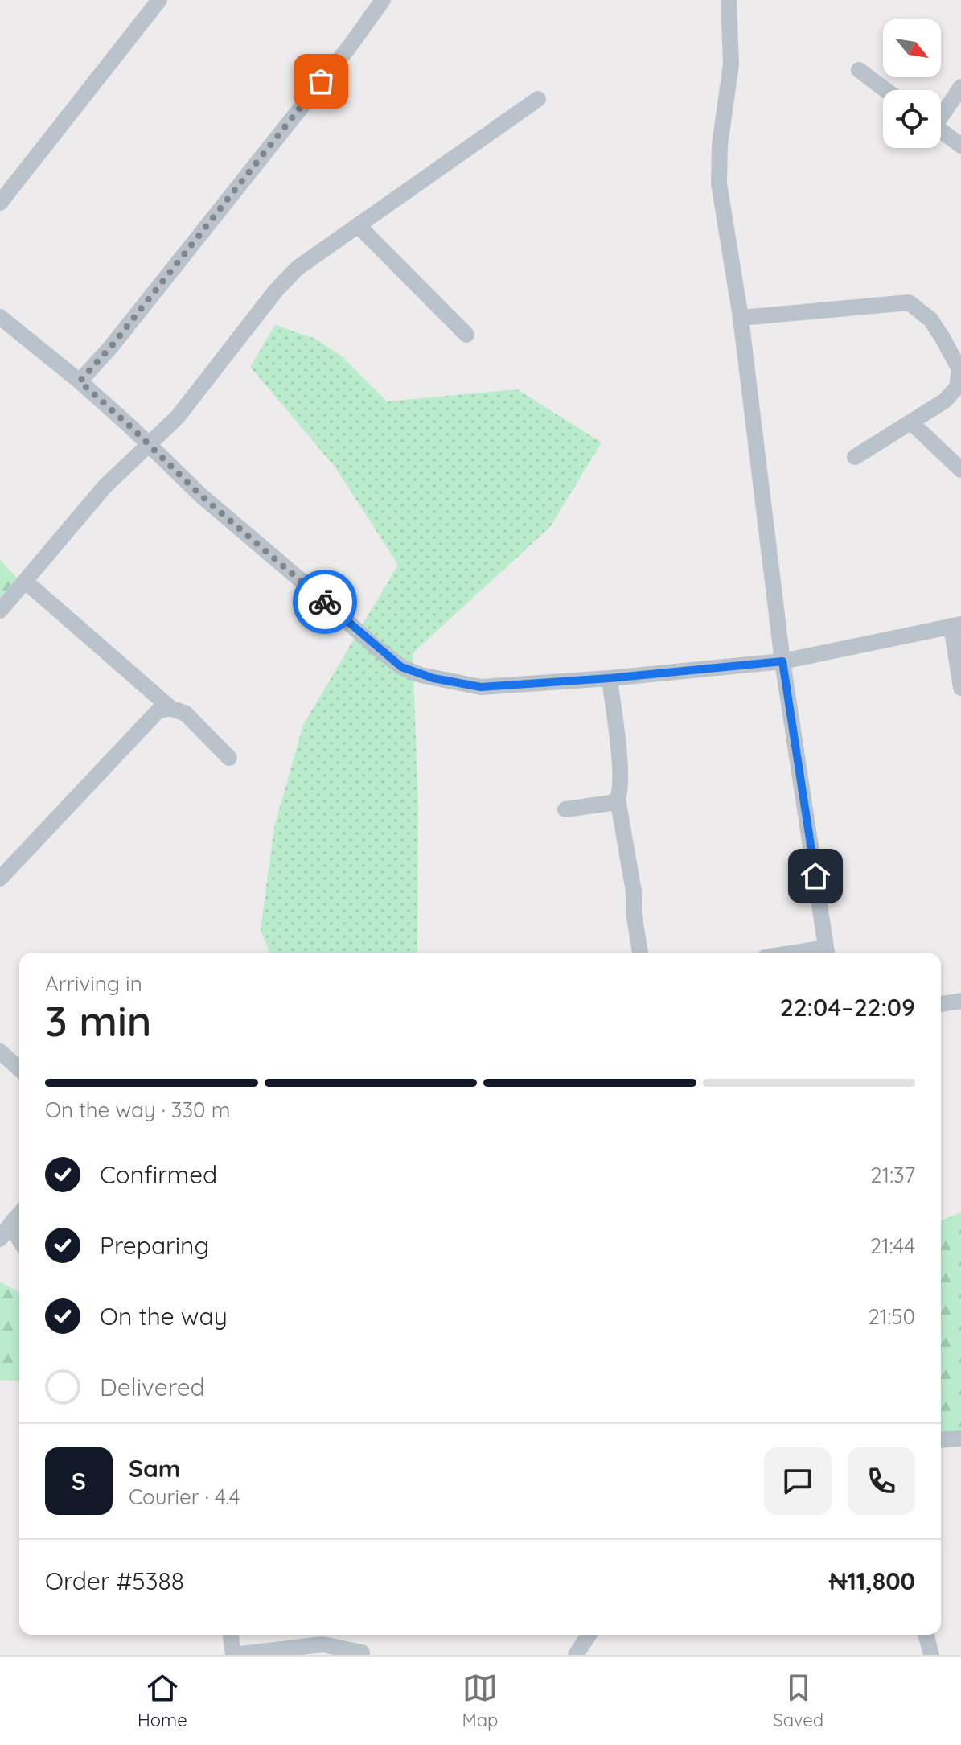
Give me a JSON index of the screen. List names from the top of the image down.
{
  "north": "bottom right",
  "page": {
    "heading": ["3 min", "Arriving in", "22:04–22:09"],
    "panel": [
      "Sam",
      "Courier · 4.4",
      "Order #5388",
      "₦11,800"
    ],
    "bar": "On the way · 330 m",
    "list": [
      ["Confirmed", "21:37"],
      ["Preparing", "21:44"],
      ["On the way", "21:50"],
      "Delivered"
    ],
    "round": "S",
    "tabs": ["Home", "Map", "Saved"]
  }
}
